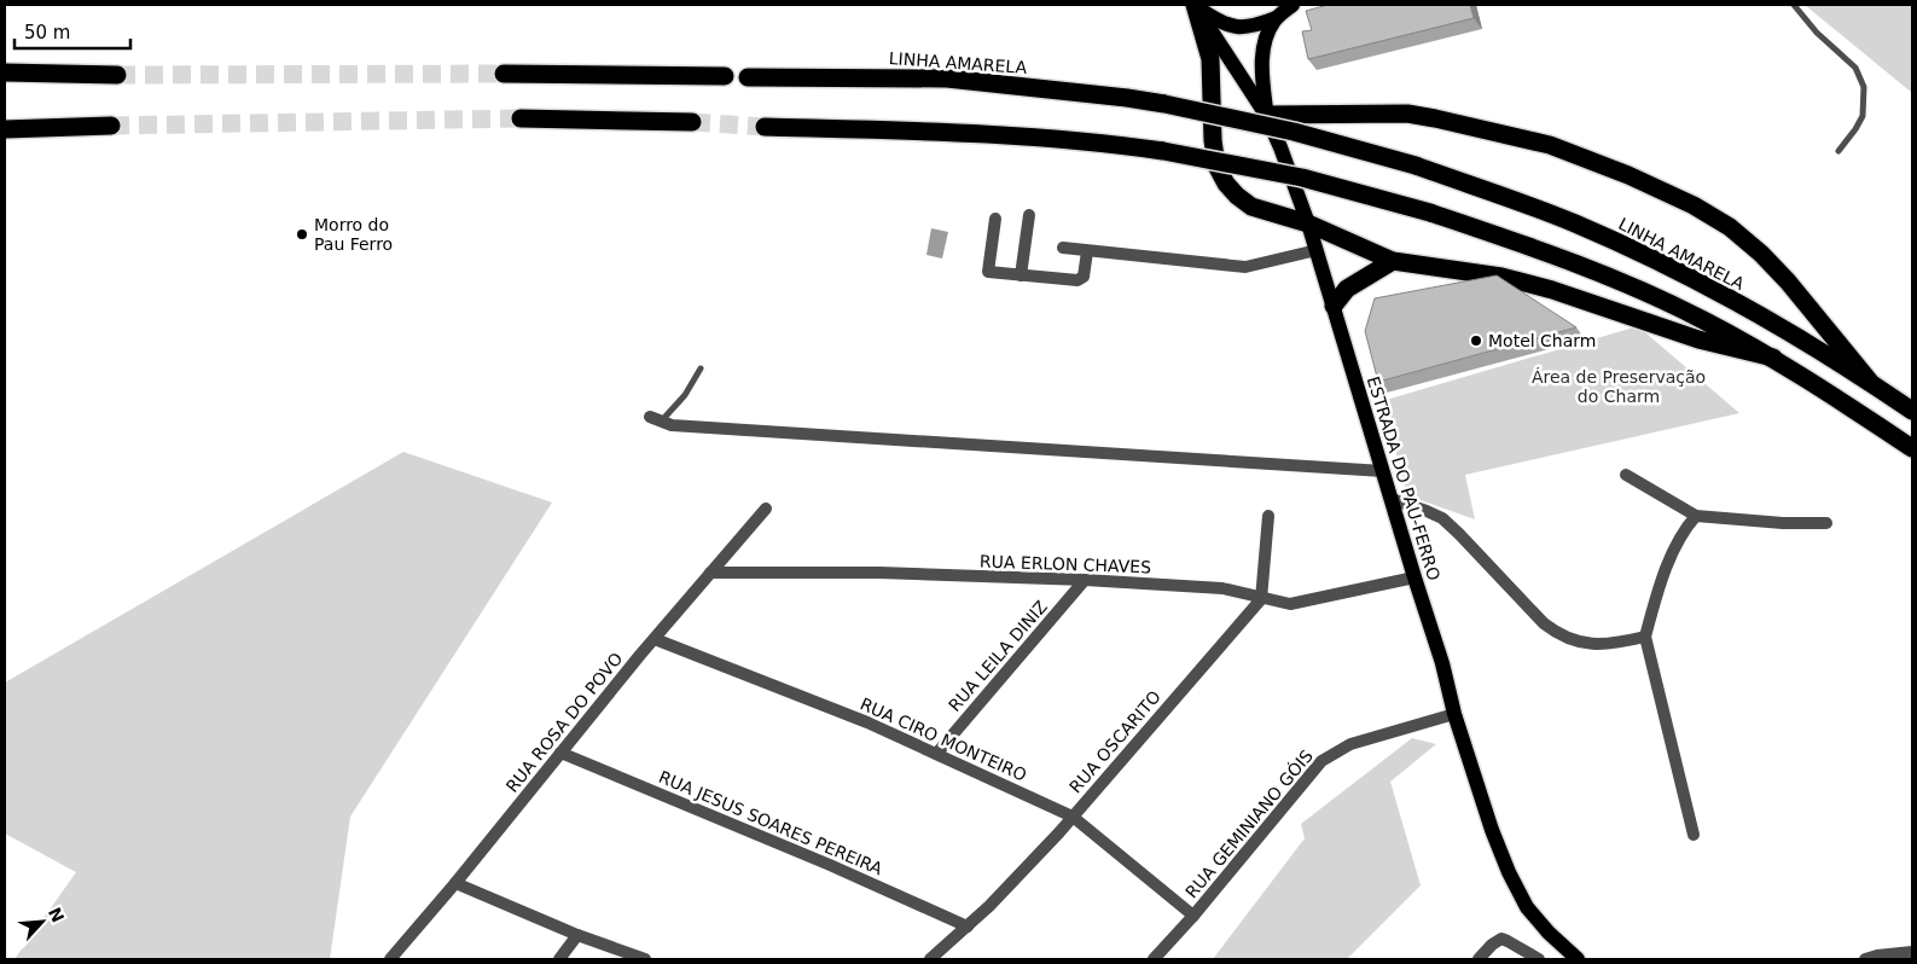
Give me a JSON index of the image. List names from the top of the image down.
{
  "streets": {
    "highway": ["LINHA AMARELA"],
    "main road": ["ESTRADA DO PAU-FERRO"],
    "street": [
      "RUA ERLON CHAVES",
      "RUA LEILA DINIZ",
      "RUA ROSA DO POVO",
      "RUA CIRO MONTEIRO",
      "RUA OSCARITO",
      "RUA JESUS SOARES PEREIRA",
      "RUA GEMINIANO GÓIS"
    ]
  },
  "crossings": [
    ["ESTRADA DO PAU-FERRO", "RUA ERLON CHAVES"],
    ["ESTRADA DO PAU-FERRO", "RUA GEMINIANO GÓIS"],
    ["RUA ERLON CHAVES", "RUA LEILA DINIZ"],
    ["RUA ERLON CHAVES", "RUA ROSA DO POVO"],
    ["RUA ERLON CHAVES", "RUA OSCARITO"],
    ["RUA LEILA DINIZ", "RUA CIRO MONTEIRO"],
    ["RUA ROSA DO POVO", "RUA CIRO MONTEIRO"],
    ["RUA ROSA DO POVO", "RUA JESUS SOARES PEREIRA"],
    ["RUA CIRO MONTEIRO", "RUA OSCARITO"],
    ["RUA CIRO MONTEIRO", "RUA GEMINIANO GÓIS"],
    ["RUA OSCARITO", "RUA JESUS SOARES PEREIRA"]
  ],
  "parks": ["Área de Preservação do Charm"],
  "places": ["Morro do Pau Ferro", "Motel Charm"],
  "scale_bar": "50 m",
  "north": "top right"
}
